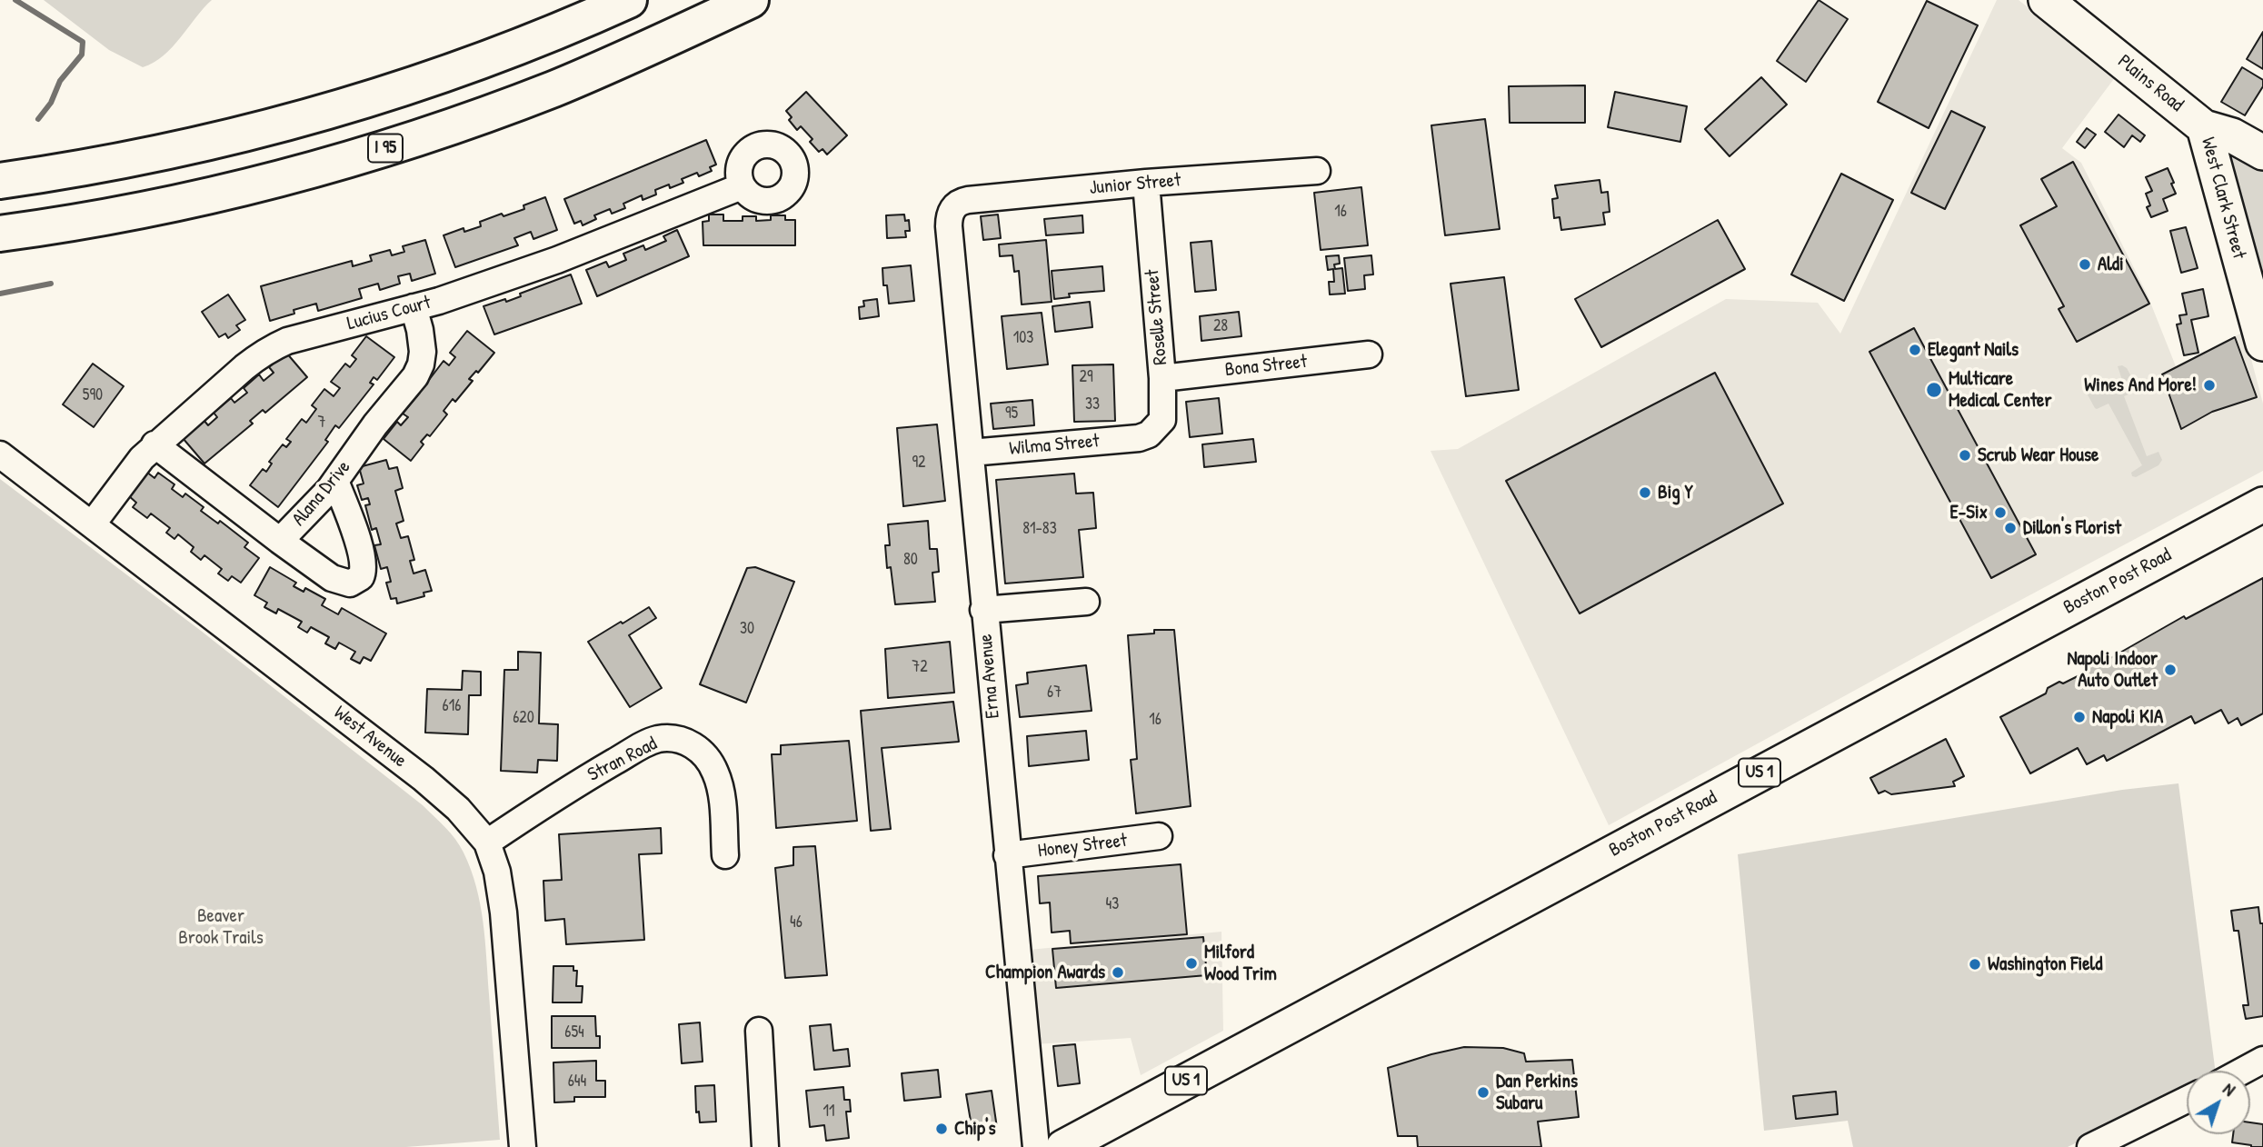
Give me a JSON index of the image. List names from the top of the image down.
{
  "streets": {
    "highway": ["I 95"],
    "main road": [
      "Plains Road",
      "West Clark Street",
      "Boston Post Road",
      "US 1"
    ],
    "street": [
      "Junior Street",
      "Lucius Court",
      "Roselle Street",
      "Bona Street",
      "Wilma Street",
      "Alana Drive",
      "Erna Avenue",
      "West Avenue",
      "Stran Road",
      "Honey Street"
    ]
  },
  "crossings": [
    ["Plains Road", "West Clark Street"],
    ["Junior Street", "Roselle Street"],
    ["Junior Street", "Erna Avenue"],
    ["Lucius Court", "Alana Drive"],
    ["Lucius Court", "West Avenue"],
    ["Roselle Street", "Bona Street"],
    ["Roselle Street", "Wilma Street"],
    ["Wilma Street", "Erna Avenue"],
    ["Erna Avenue", "Honey Street"],
    ["West Avenue", "Stran Road"]
  ],
  "parks": ["Beaver Brook Trails"],
  "places": [
    "Aldi",
    "Elegant Nails",
    "Wines And More!",
    "Multicare Medical Center",
    "Scrub Wear House",
    "Big Y",
    "E-Six",
    "Dillon's Florist",
    "Napoli Indoor Auto Outlet",
    "Napoli KIA",
    "Milford Wood Trim",
    "Washington Field",
    "Champion Awards",
    "Dan Perkins Subaru",
    "Chip's"
  ],
  "house_numbers": [
    "16",
    "28",
    "103",
    "29",
    "590",
    "33",
    "95",
    "7",
    "92",
    "81-83",
    "80",
    "30",
    "72",
    "67",
    "616",
    "620",
    "16",
    "43",
    "46",
    "654",
    "644",
    "11"
  ],
  "north": "top right"
}
